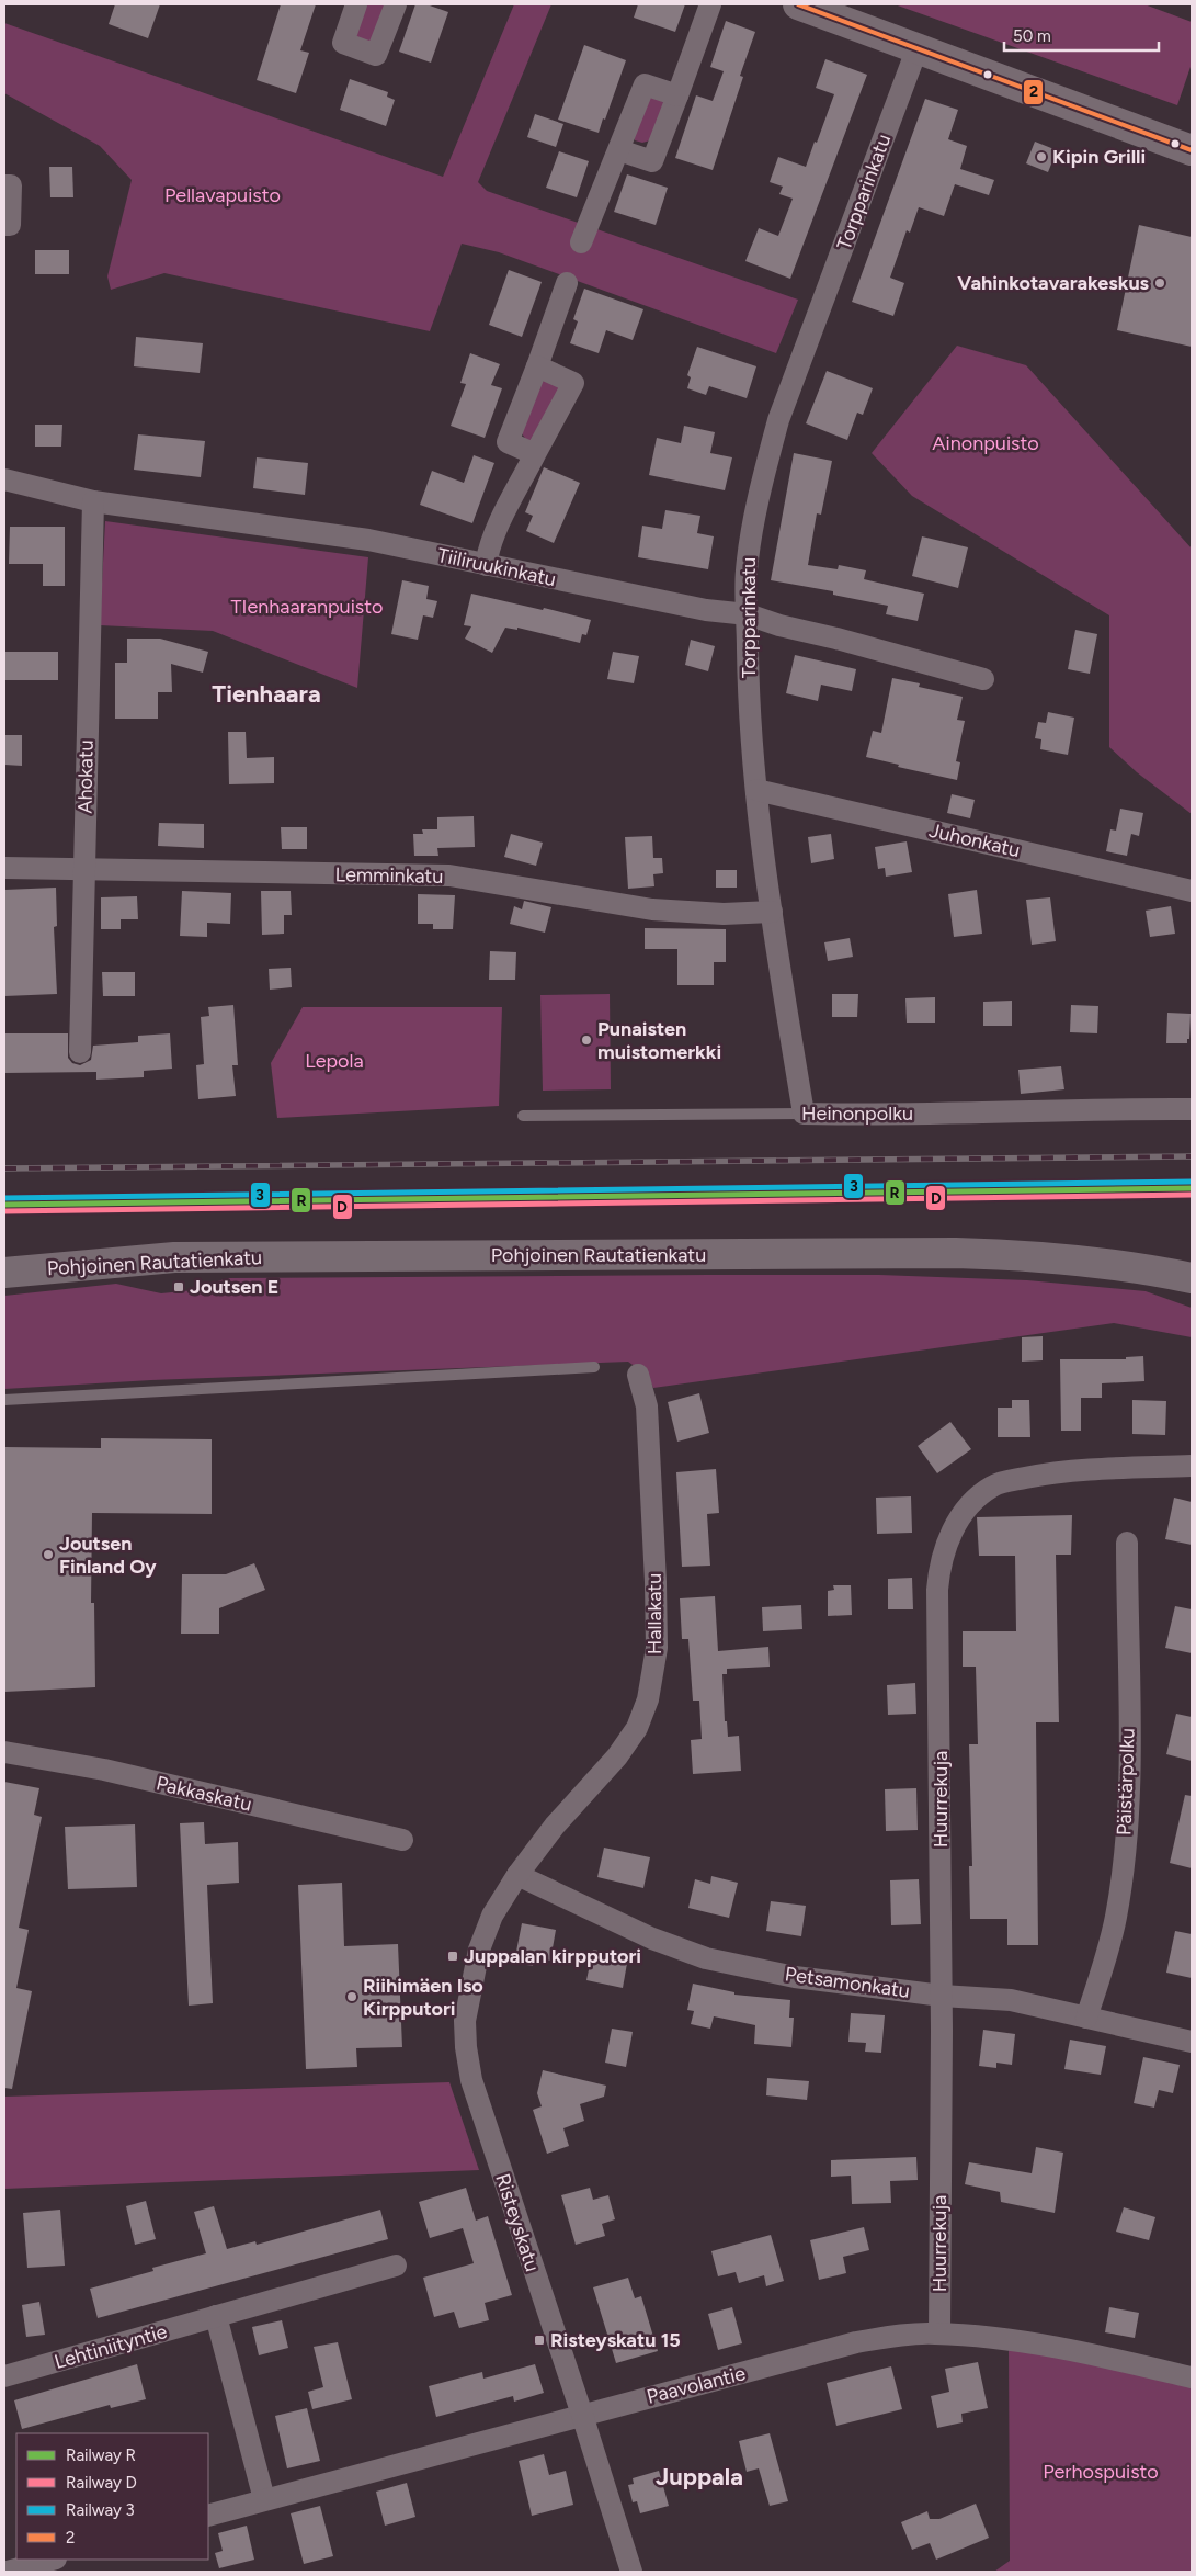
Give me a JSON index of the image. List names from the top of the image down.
{
  "streets": {
    "street": [
      "Torpparinkatu",
      "Tiiliruukinkatu",
      "Ahokatu",
      "Juhonkatu",
      "Lemminkatu",
      "Heinonpolku",
      "Pohjoinen Rautatienkatu",
      "Hallakatu",
      "Päistärpolku",
      "Pakkaskatu",
      "Huurrekuja",
      "Petsamonkatu",
      "Risteyskatu",
      "Lehtiniityntie",
      "Paavolantie"
    ]
  },
  "crossings": [
    ["Torpparinkatu", "Tiiliruukinkatu"],
    ["Torpparinkatu", "Juhonkatu"],
    ["Torpparinkatu", "Lemminkatu"],
    ["Torpparinkatu", "Heinonpolku"],
    ["Tiiliruukinkatu", "Ahokatu"],
    ["Ahokatu", "Lemminkatu"],
    ["Hallakatu", "Petsamonkatu"],
    ["Hallakatu", "Risteyskatu"],
    ["Päistärpolku", "Petsamonkatu"],
    ["Huurrekuja", "Petsamonkatu"],
    ["Huurrekuja", "Paavolantie"],
    ["Petsamonkatu", "Risteyskatu"],
    ["Risteyskatu", "Paavolantie"]
  ],
  "districts": ["Tienhaara", "Juppala"],
  "parks": [
    "Pellavapuisto",
    "Ainonpuisto",
    "TIenhaaranpuisto",
    "Lepola",
    "Perhospuisto"
  ],
  "places": {
    "other": [
      "Kipin Grilli",
      "Vahinkotavarakeskus",
      "Punaisten muistomerkki",
      "Joutsen Finland Oy",
      "Riihimäen Iso Kirpputori"
    ],
    "transit": ["Joutsen E", "Juppalan kirpputori", "Risteyskatu 15"]
  },
  "lines": [
    "transit line 2",
    "rail line 3",
    "rail line R",
    "rail line D"
  ],
  "legend": [
    "Railway R",
    "Railway D",
    "Railway 3",
    "2"
  ],
  "scale_bar": "50 m"
}
